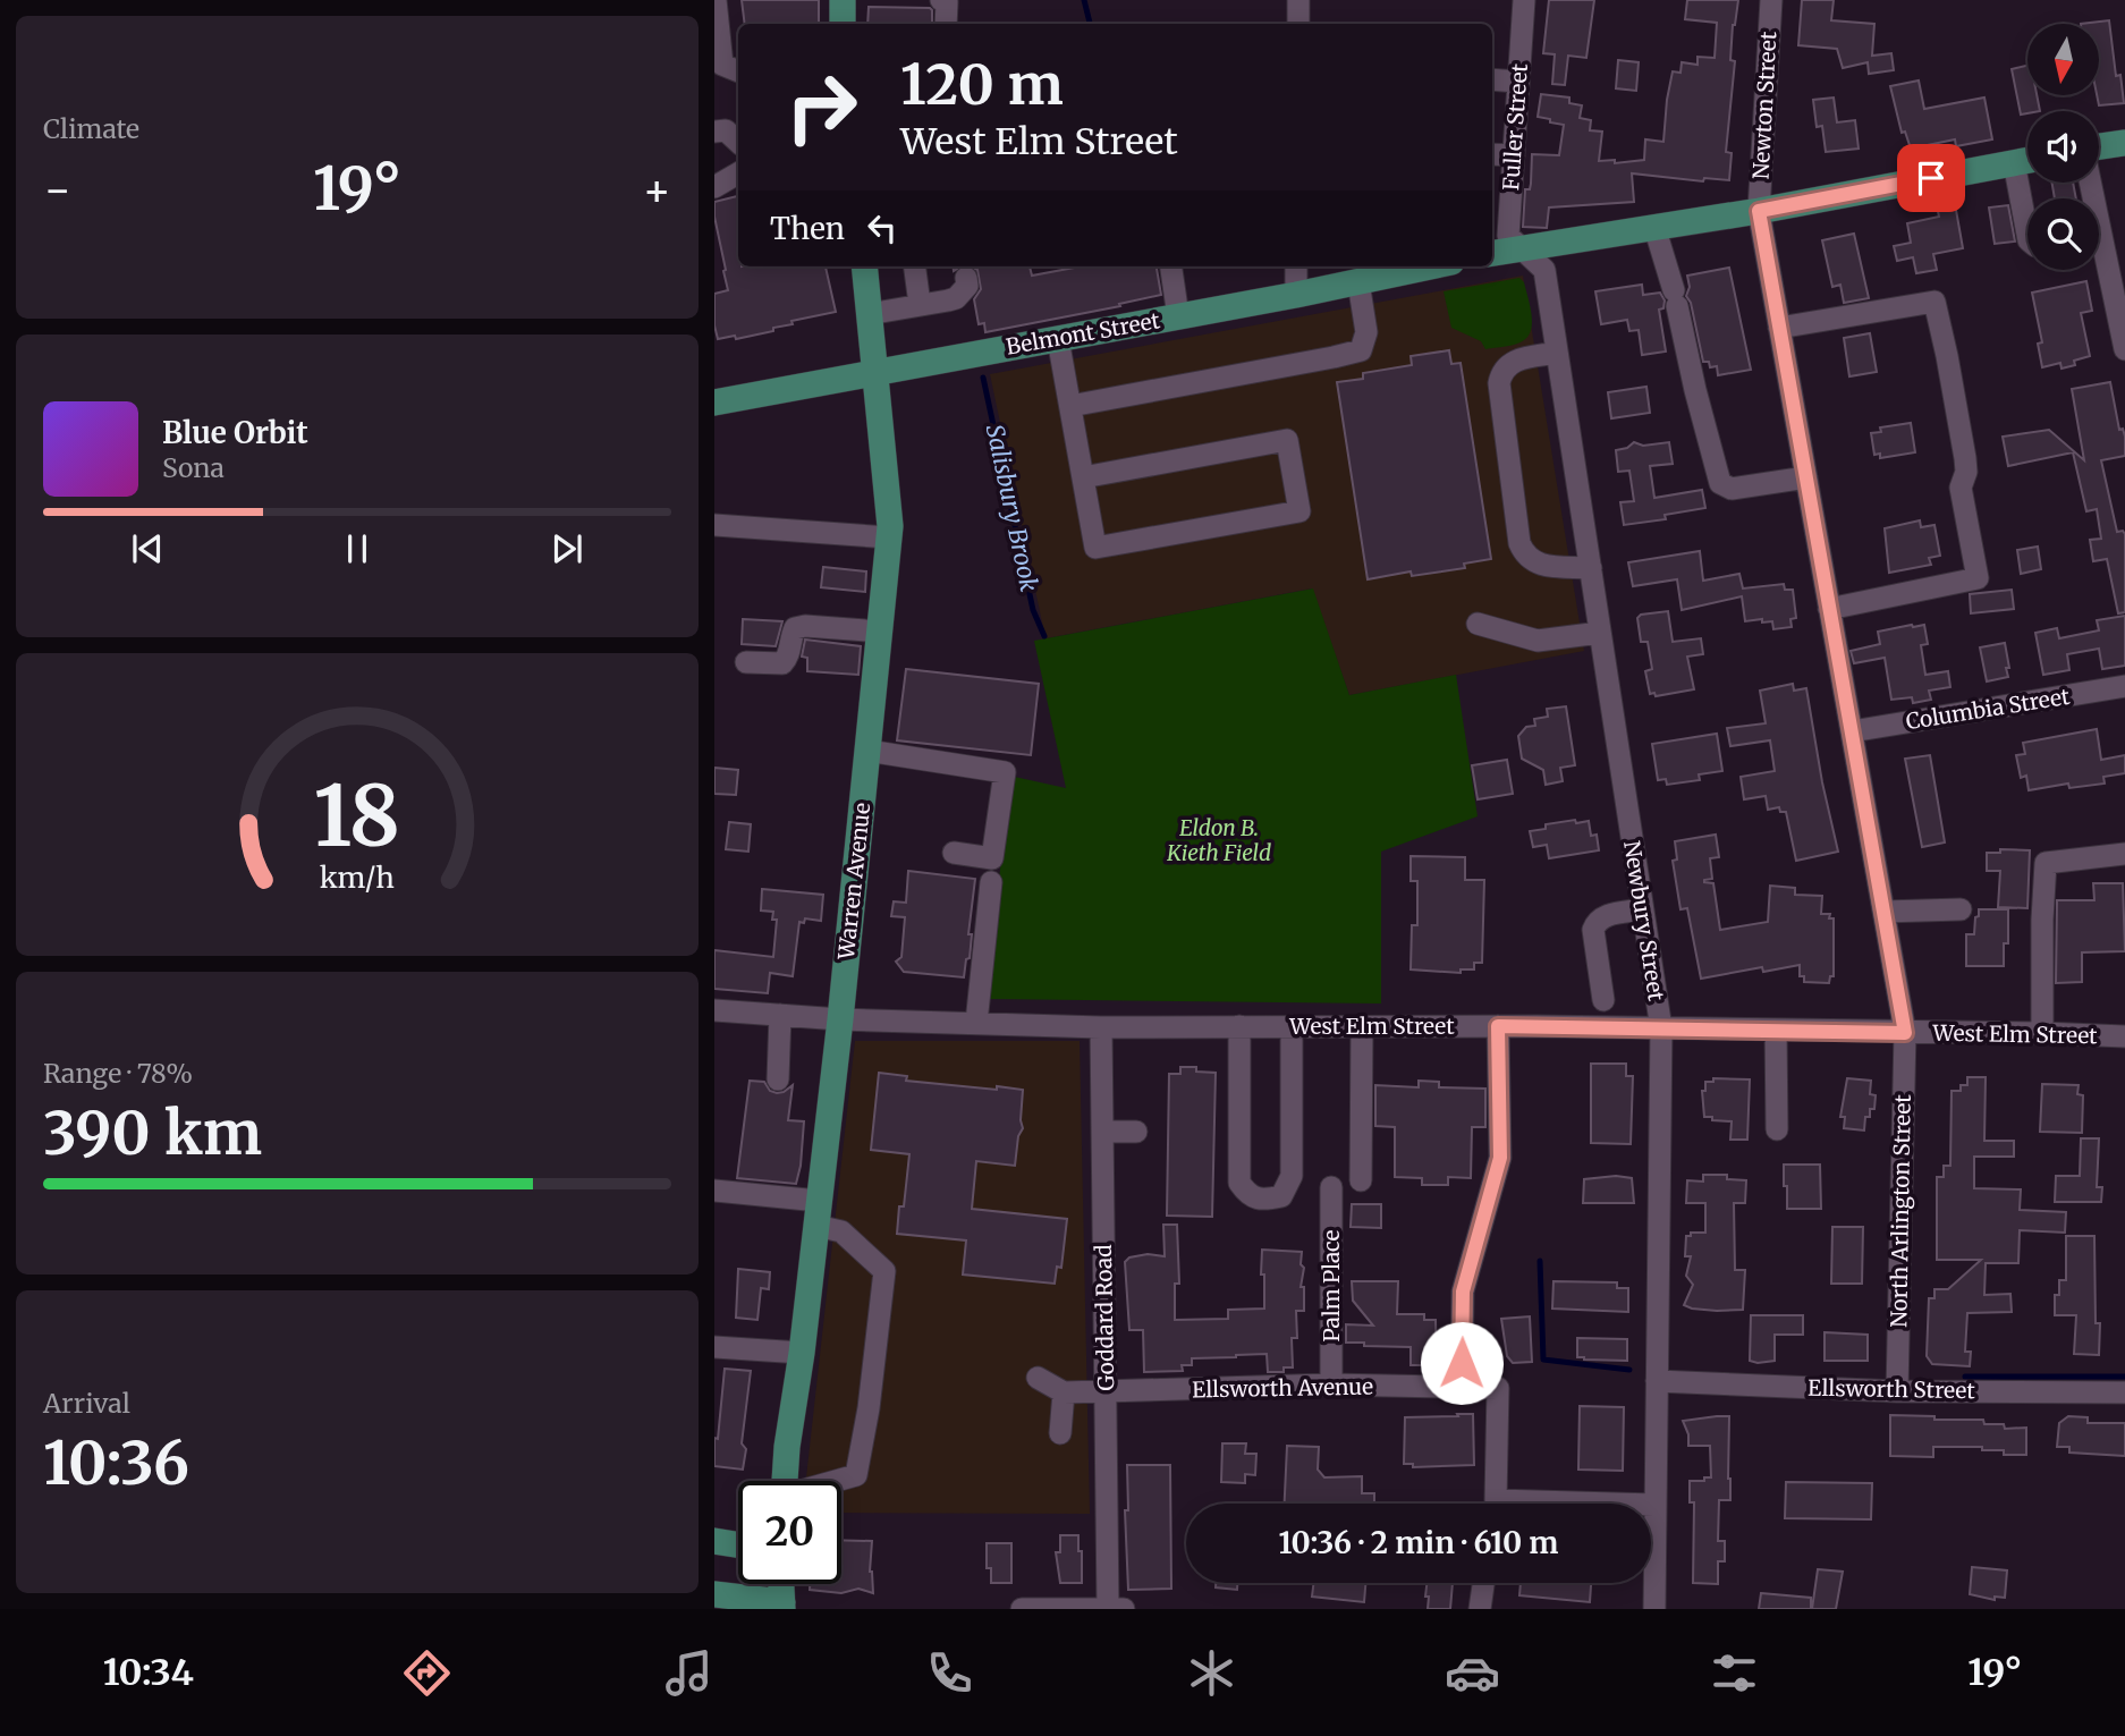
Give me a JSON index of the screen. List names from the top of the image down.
{
  "streets": {
    "main road": ["Belmont Street", "Warren Avenue"],
    "street": [
      "Newton Street",
      "Fuller Street",
      "Columbia Street",
      "Newbury Street",
      "West Elm Street",
      "North Arlington Street",
      "Palm Place",
      "Goddard Road",
      "Ellsworth Avenue",
      "Ellsworth Street"
    ]
  },
  "crossings": [
    ["Newton Street", "North Arlington Street"],
    ["Fuller Street", "Newbury Street"],
    ["Belmont Street", "Warren Avenue"],
    ["Columbia Street", "North Arlington Street"],
    ["Warren Avenue", "West Elm Street"],
    ["Newbury Street", "West Elm Street"],
    ["Newbury Street", "Ellsworth Street"],
    ["West Elm Street", "North Arlington Street"],
    ["West Elm Street", "Goddard Road"],
    ["North Arlington Street", "Ellsworth Street"],
    ["Palm Place", "Ellsworth Avenue"],
    ["Goddard Road", "Ellsworth Avenue"]
  ],
  "water": ["Salisbury Brook"],
  "parks": ["Eldon B. Kieth Field"],
  "north": "bottom",
  "page": {
    "tile": [
      "Climate",
      ["Range · 78%", "390 km"],
      ["Arrival", "10:36"]
    ],
    "turn": ["120 m", "West Elm Street"],
    "heat": ["−", "19°", "+"],
    "then": "Then",
    "song": ["Blue Orbit", "Sona"],
    "limit": "20",
    "trip": "10:36 · 2 min · 610 m",
    "tabs": ["10:34", "19°"],
    "gauge": ["18", "km/h"]
  }
}
